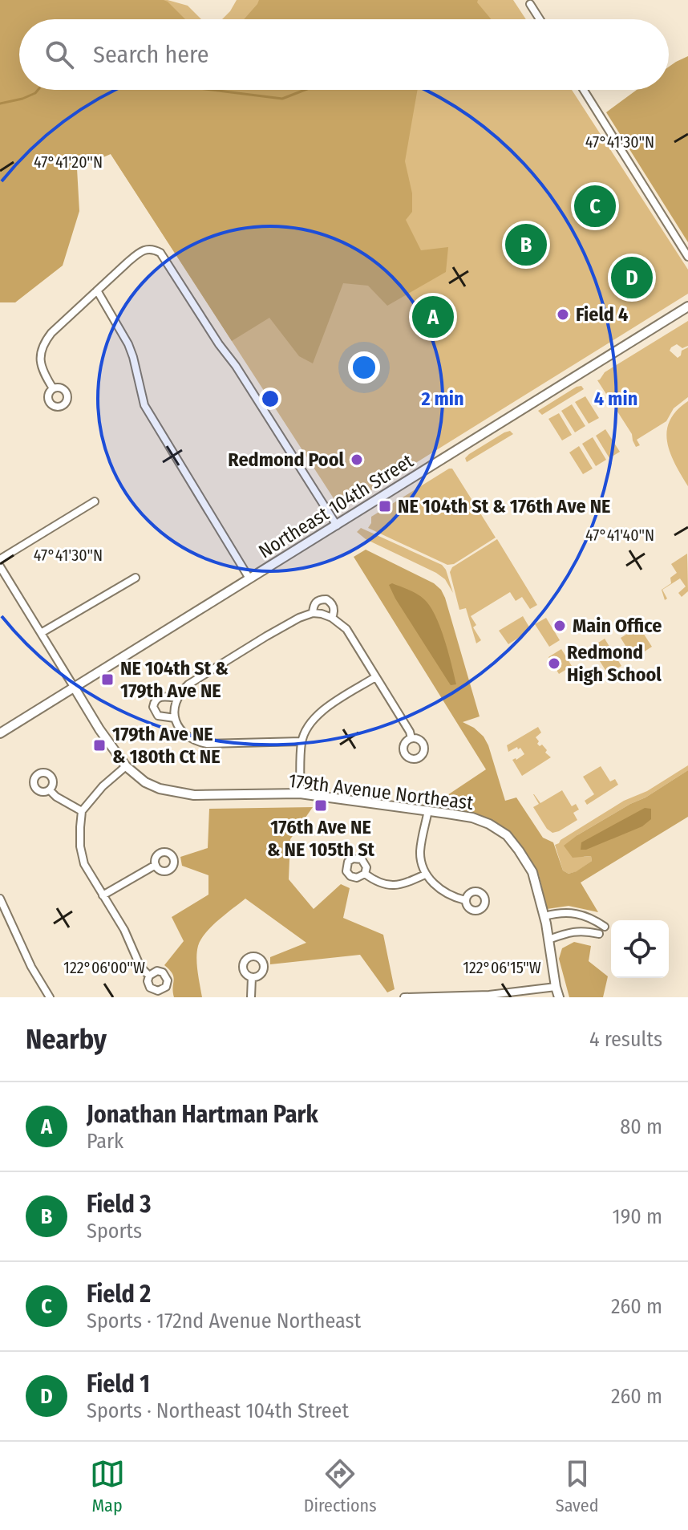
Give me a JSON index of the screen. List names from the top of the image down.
{
  "streets": {
    "street": ["Northeast 104th Street", "179th Avenue Northeast"]
  },
  "crossings": [
    ["Northeast 104th Street", "179th Avenue Northeast"]
  ],
  "places": {
    "other": [
      "Field 4",
      "Redmond Pool",
      "Main Office",
      "Redmond High School"
    ],
    "transit": [
      "NE 104th St & 176th Ave NE",
      "NE 104th St & 179th Ave NE",
      "179th Ave NE & 180th Ct NE",
      "176th Ave NE & NE 105th St"
    ]
  },
  "page": {
    "search": "Search here",
    "pins": [
      "C",
      "B",
      "D",
      "A"
    ],
    "heading": ["Nearby", "4 results"],
    "list": [
      {
        "mark": "A",
        "name": "Jonathan Hartman Park",
        "note": "Park",
        "value": "80 m"
      },
      {
        "mark": "B",
        "name": "Field 3",
        "note": "Sports",
        "value": "190 m"
      },
      {
        "mark": "C",
        "name": "Field 2",
        "note": "Sports · 172nd Avenue Northeast",
        "value": "260 m"
      },
      {
        "mark": "D",
        "name": "Field 1",
        "note": "Sports · Northeast 104th Street",
        "value": "260 m"
      }
    ],
    "nav": ["Map", "Directions", "Saved"]
  },
  "coordinates": [
    "47°41'30\"N",
    "47°41'20\"N",
    "47°41'40\"N",
    "122°06'00\"W",
    "122°06'15\"W"
  ],
  "rings": ["2 min", "4 min"]
}
